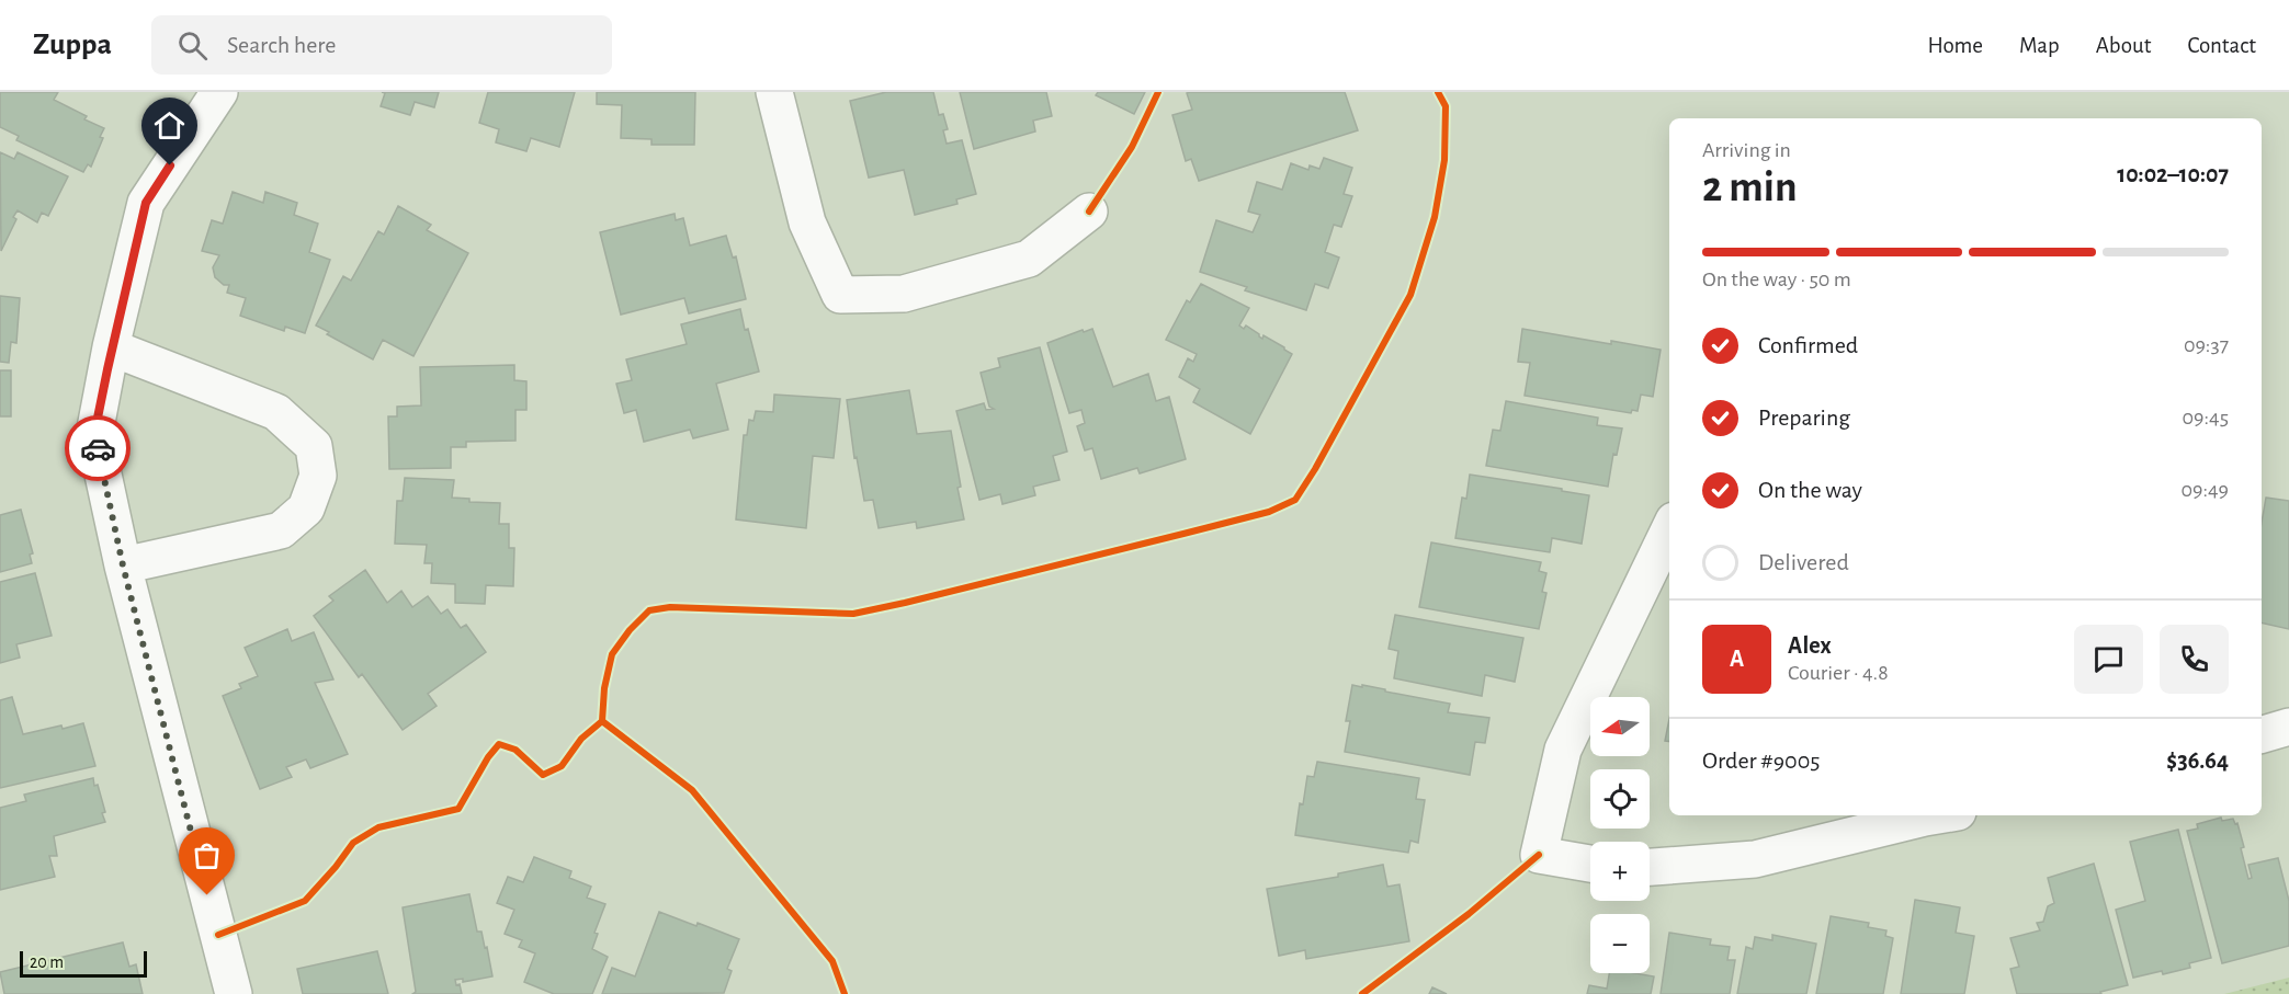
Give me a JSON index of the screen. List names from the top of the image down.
{
  "scale_bar": "20 m",
  "north": "left",
  "page": {
    "header": "Zuppa",
    "search": "Search here",
    "nav": [
      "Home",
      "Map",
      "About",
      "Contact"
    ],
    "heading": ["2 min", "Arriving in", "10:02–10:07"],
    "panel": [
      "Alex",
      "Courier · 4.8",
      "Order #9005",
      "$36.64"
    ],
    "bar": "On the way · 50 m",
    "list": [
      ["Confirmed", "09:37"],
      ["Preparing", "09:45"],
      ["On the way", "09:49"],
      "Delivered"
    ],
    "round": "A",
    "map_buttons": ["+", "−"],
    "scale": "20 m"
  }
}
